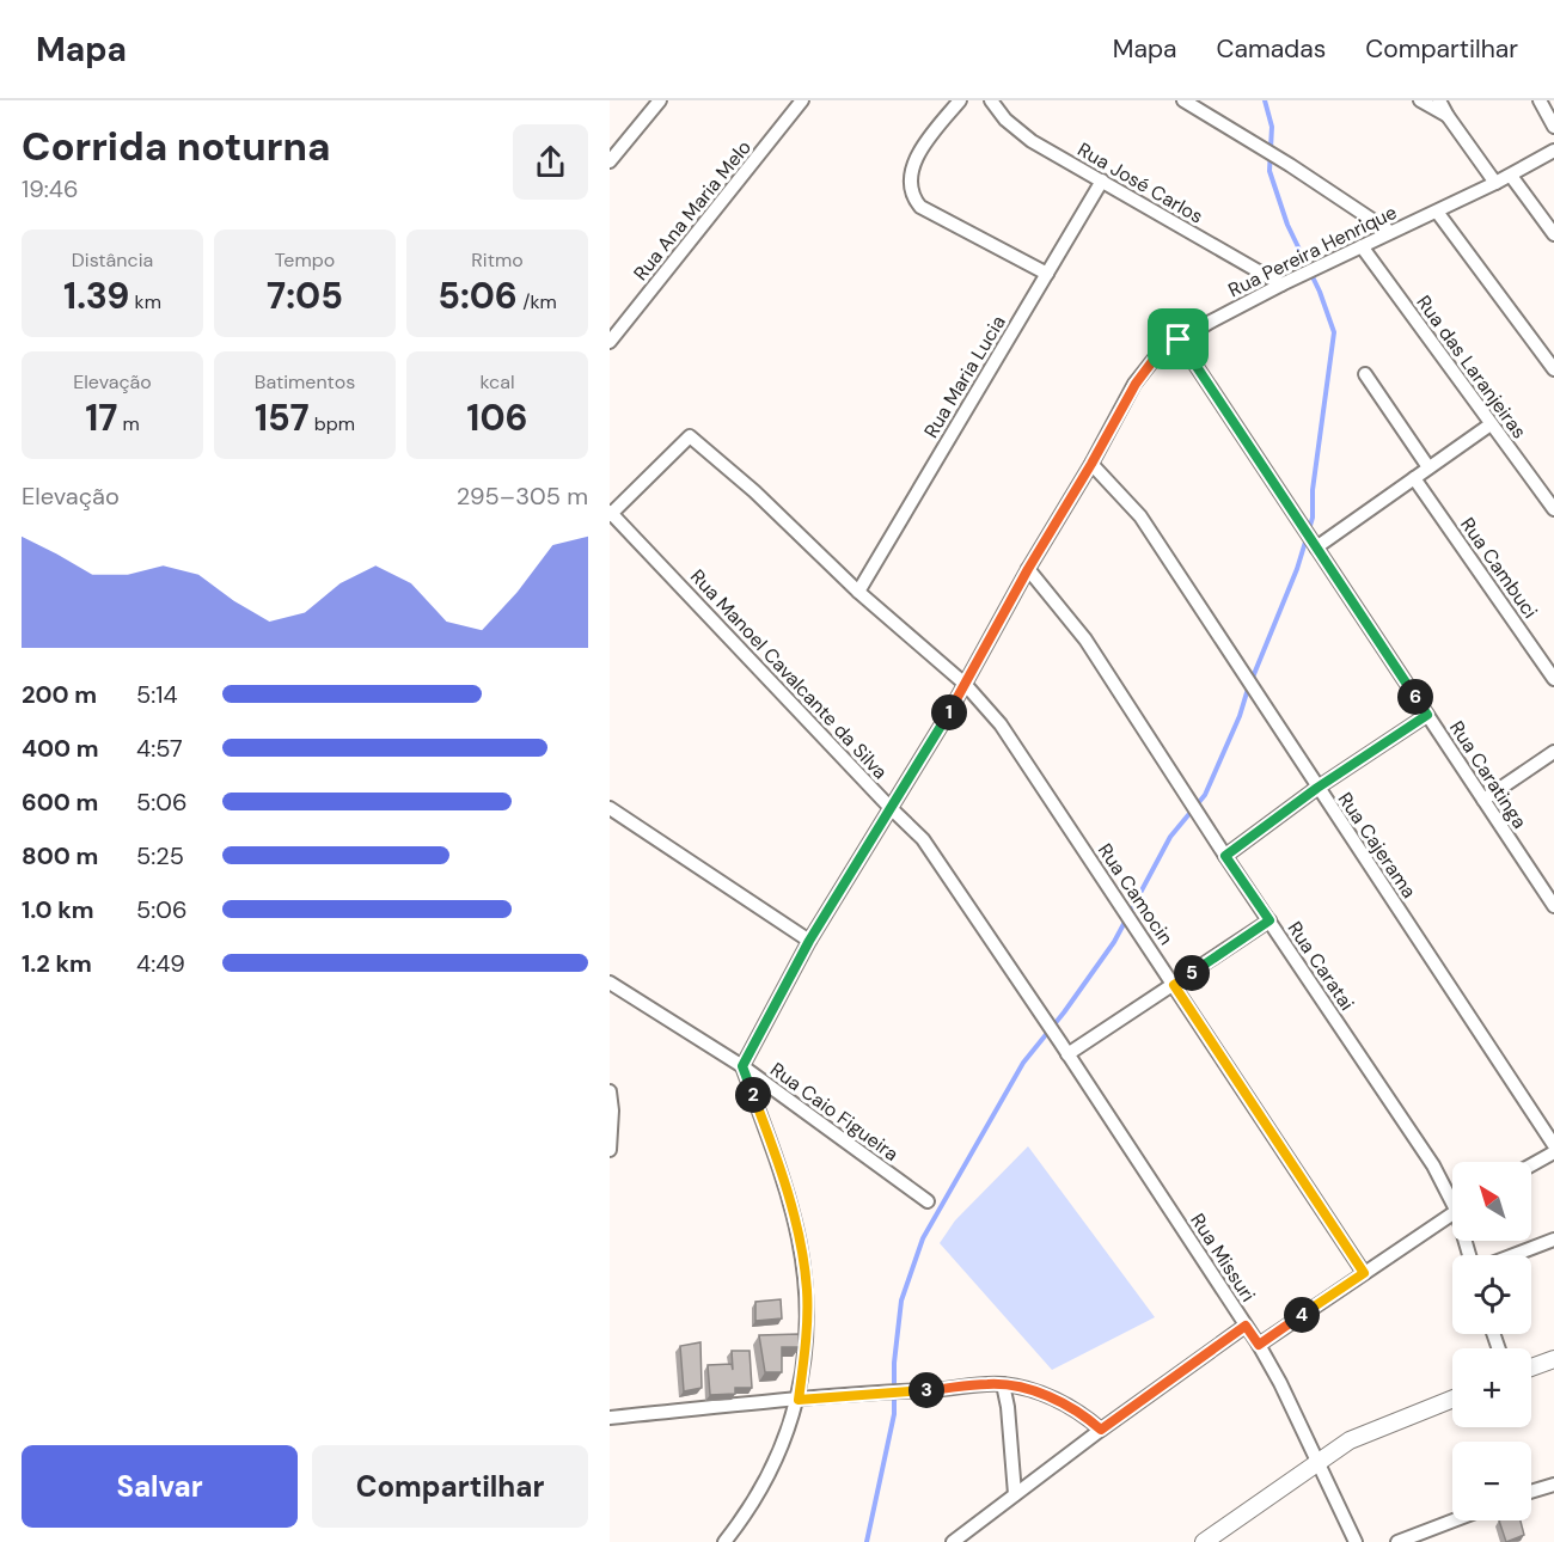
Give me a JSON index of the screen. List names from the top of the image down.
{
  "streets": {
    "street": [
      "Rua José Carlos",
      "Rua Ana Maria Melo",
      "Rua Pereira Henrique",
      "Rua das Laranjeiras",
      "Rua Maria Lucia",
      "Rua Cambuci",
      "Rua Manoel Cavalcante da Silva",
      "Rua Caratinga",
      "Rua Cajerama",
      "Rua Camocin",
      "Rua Caratai",
      "Rua Caio Figueira",
      "Rua Missuri"
    ]
  },
  "crossings": [
    ["Rua José Carlos", "Rua Pereira Henrique"],
    ["Rua José Carlos", "Rua Maria Lucia"],
    ["Rua Pereira Henrique", "Rua das Laranjeiras"],
    ["Rua Pereira Henrique", "Rua Manoel Cavalcante da Silva"],
    ["Rua Pereira Henrique", "Rua Caratinga"],
    ["Rua Pereira Henrique", "Rua Cajerama"],
    ["Rua Pereira Henrique", "Rua Camocin"],
    ["Rua Pereira Henrique", "Rua Caratai"],
    ["Rua Pereira Henrique", "Rua Caio Figueira"],
    ["Rua Maria Lucia", "Rua Camocin"],
    ["Rua Manoel Cavalcante da Silva", "Rua Camocin"],
    ["Rua Manoel Cavalcante da Silva", "Rua Missuri"]
  ],
  "north": "top left",
  "page": {
    "header": "Mapa",
    "nav": ["Mapa", "Camadas", "Compartilhar"],
    "heading": ["Corrida noturna", "19:46"],
    "stats": [
      ["Distância", "1.39 km"],
      ["Tempo", "7:05"],
      ["Ritmo", "5:06 /km"],
      ["Elevação", "17 m"],
      ["Batimentos", "157 bpm"],
      ["kcal", "106"]
    ],
    "chart": ["Elevação", "295–305 m"],
    "list": [
      {
        "name": "200 m",
        "note": "5:14"
      },
      {
        "name": "400 m",
        "note": "4:57"
      },
      {
        "name": "600 m",
        "note": "5:06"
      },
      {
        "name": "800 m",
        "note": "5:25"
      },
      {
        "name": "1.0 km",
        "note": "5:06"
      },
      {
        "name": "1.2 km",
        "note": "4:49"
      }
    ],
    "pins": [
      "6",
      "1",
      "5",
      "2",
      "4",
      "3"
    ],
    "map_buttons": ["+", "−"],
    "buttons": ["Salvar", "Compartilhar"]
  }
}
